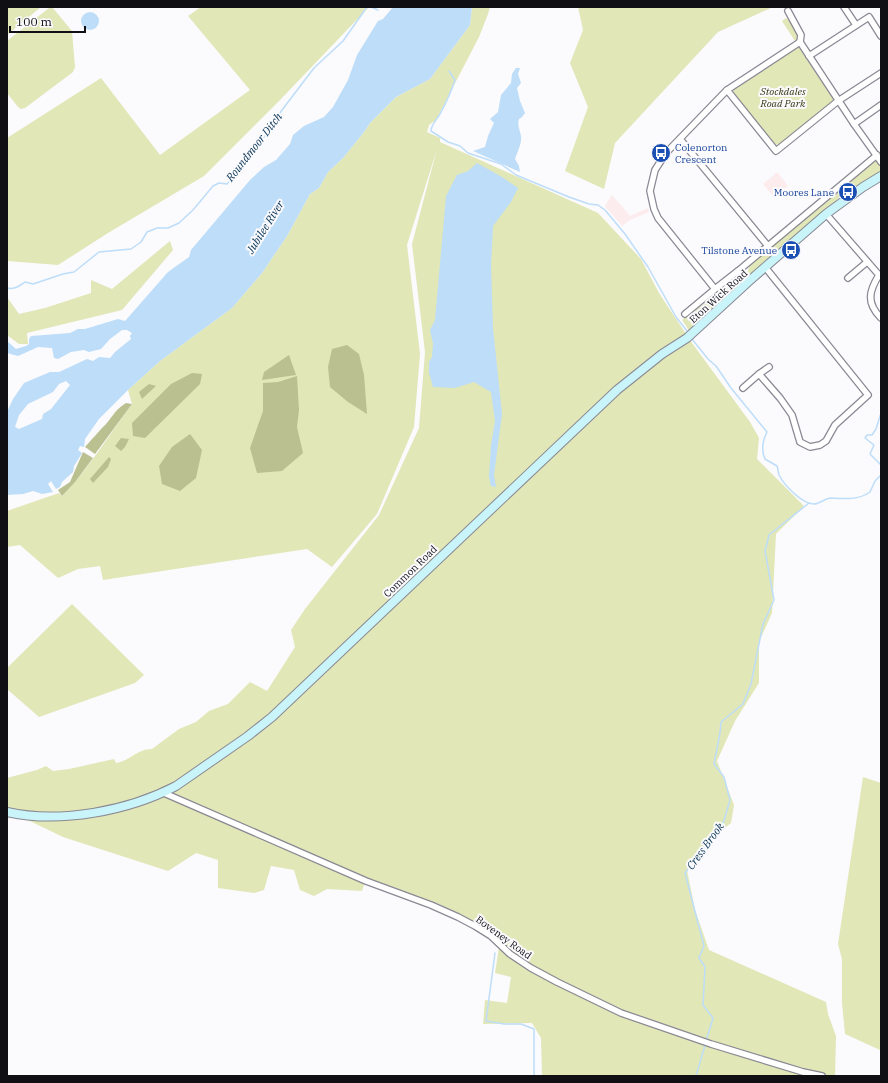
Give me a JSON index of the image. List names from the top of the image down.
{
  "streets": {
    "main road": ["Eton Wick Road", "Common Road"],
    "street": ["Boveney Road"]
  },
  "crossings": [
    ["Eton Wick Road", "Common Road"],
    ["Common Road", "Boveney Road"]
  ],
  "water": ["Roundmoor Ditch", "Jubilee River", "Cress Brook"],
  "parks": ["Stockdales Road Park"],
  "places": {
    "bus stop": ["Colenorton Crescent", "Moores Lane", "Tilstone Avenue"]
  },
  "scale_bar": "100 m"
}
